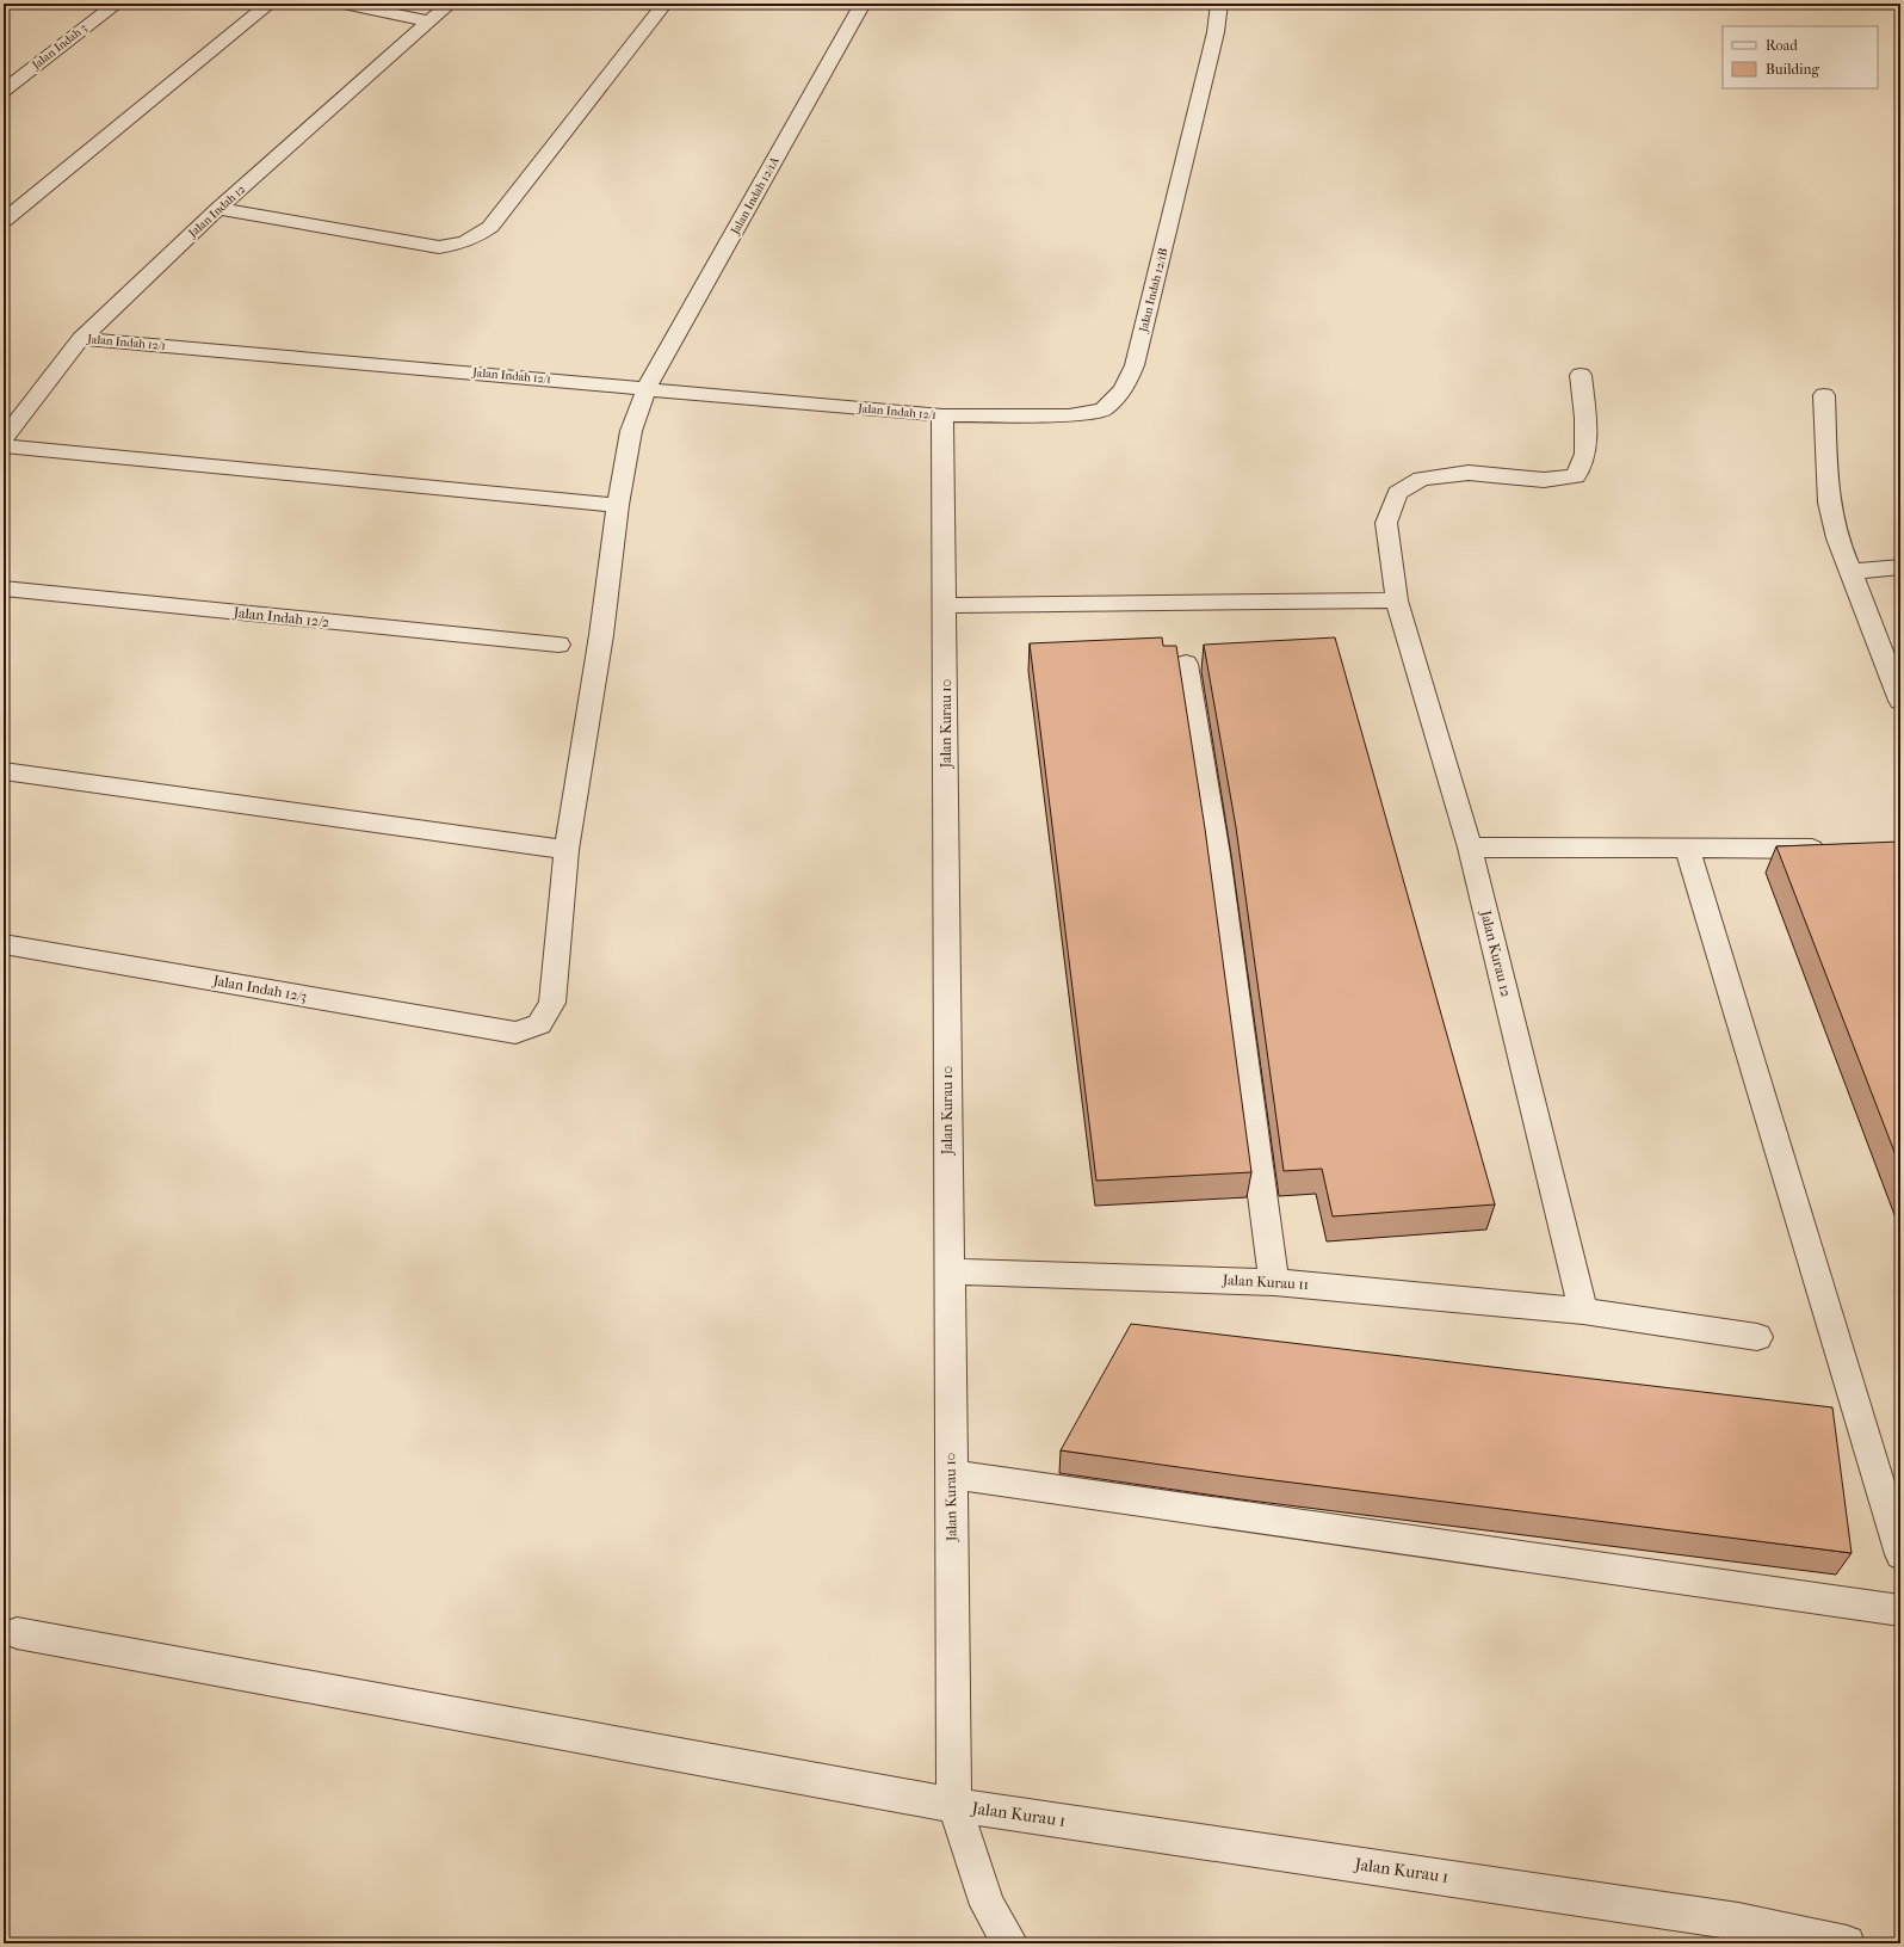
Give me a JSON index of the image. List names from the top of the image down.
{
  "streets": {
    "street": [
      "Jalan Indah 3",
      "Jalan Indah 12/1A",
      "Jalan Indah 12",
      "Jalan Indah 12/1B",
      "Jalan Indah 12/1",
      "Jalan Indah 12/2",
      "Jalan Kurau 10",
      "Jalan Kurau 12",
      "Jalan Indah 12/3",
      "Jalan Kurau 11",
      "Jalan Kurau 1"
    ]
  },
  "crossings": [
    ["Jalan Indah 12/1A", "Jalan Indah 12/1"],
    ["Jalan Indah 12/1A", "Jalan Indah 12/3"],
    ["Jalan Indah 12", "Jalan Indah 12/1"],
    ["Jalan Indah 12/1B", "Jalan Indah 12/1"],
    ["Jalan Indah 12/1B", "Jalan Kurau 10"],
    ["Jalan Indah 12/1", "Jalan Kurau 10"],
    ["Jalan Kurau 10", "Jalan Kurau 11"],
    ["Jalan Kurau 10", "Jalan Kurau 1"],
    ["Jalan Kurau 12", "Jalan Kurau 11"]
  ],
  "legend": ["Road", "Building"]
}
